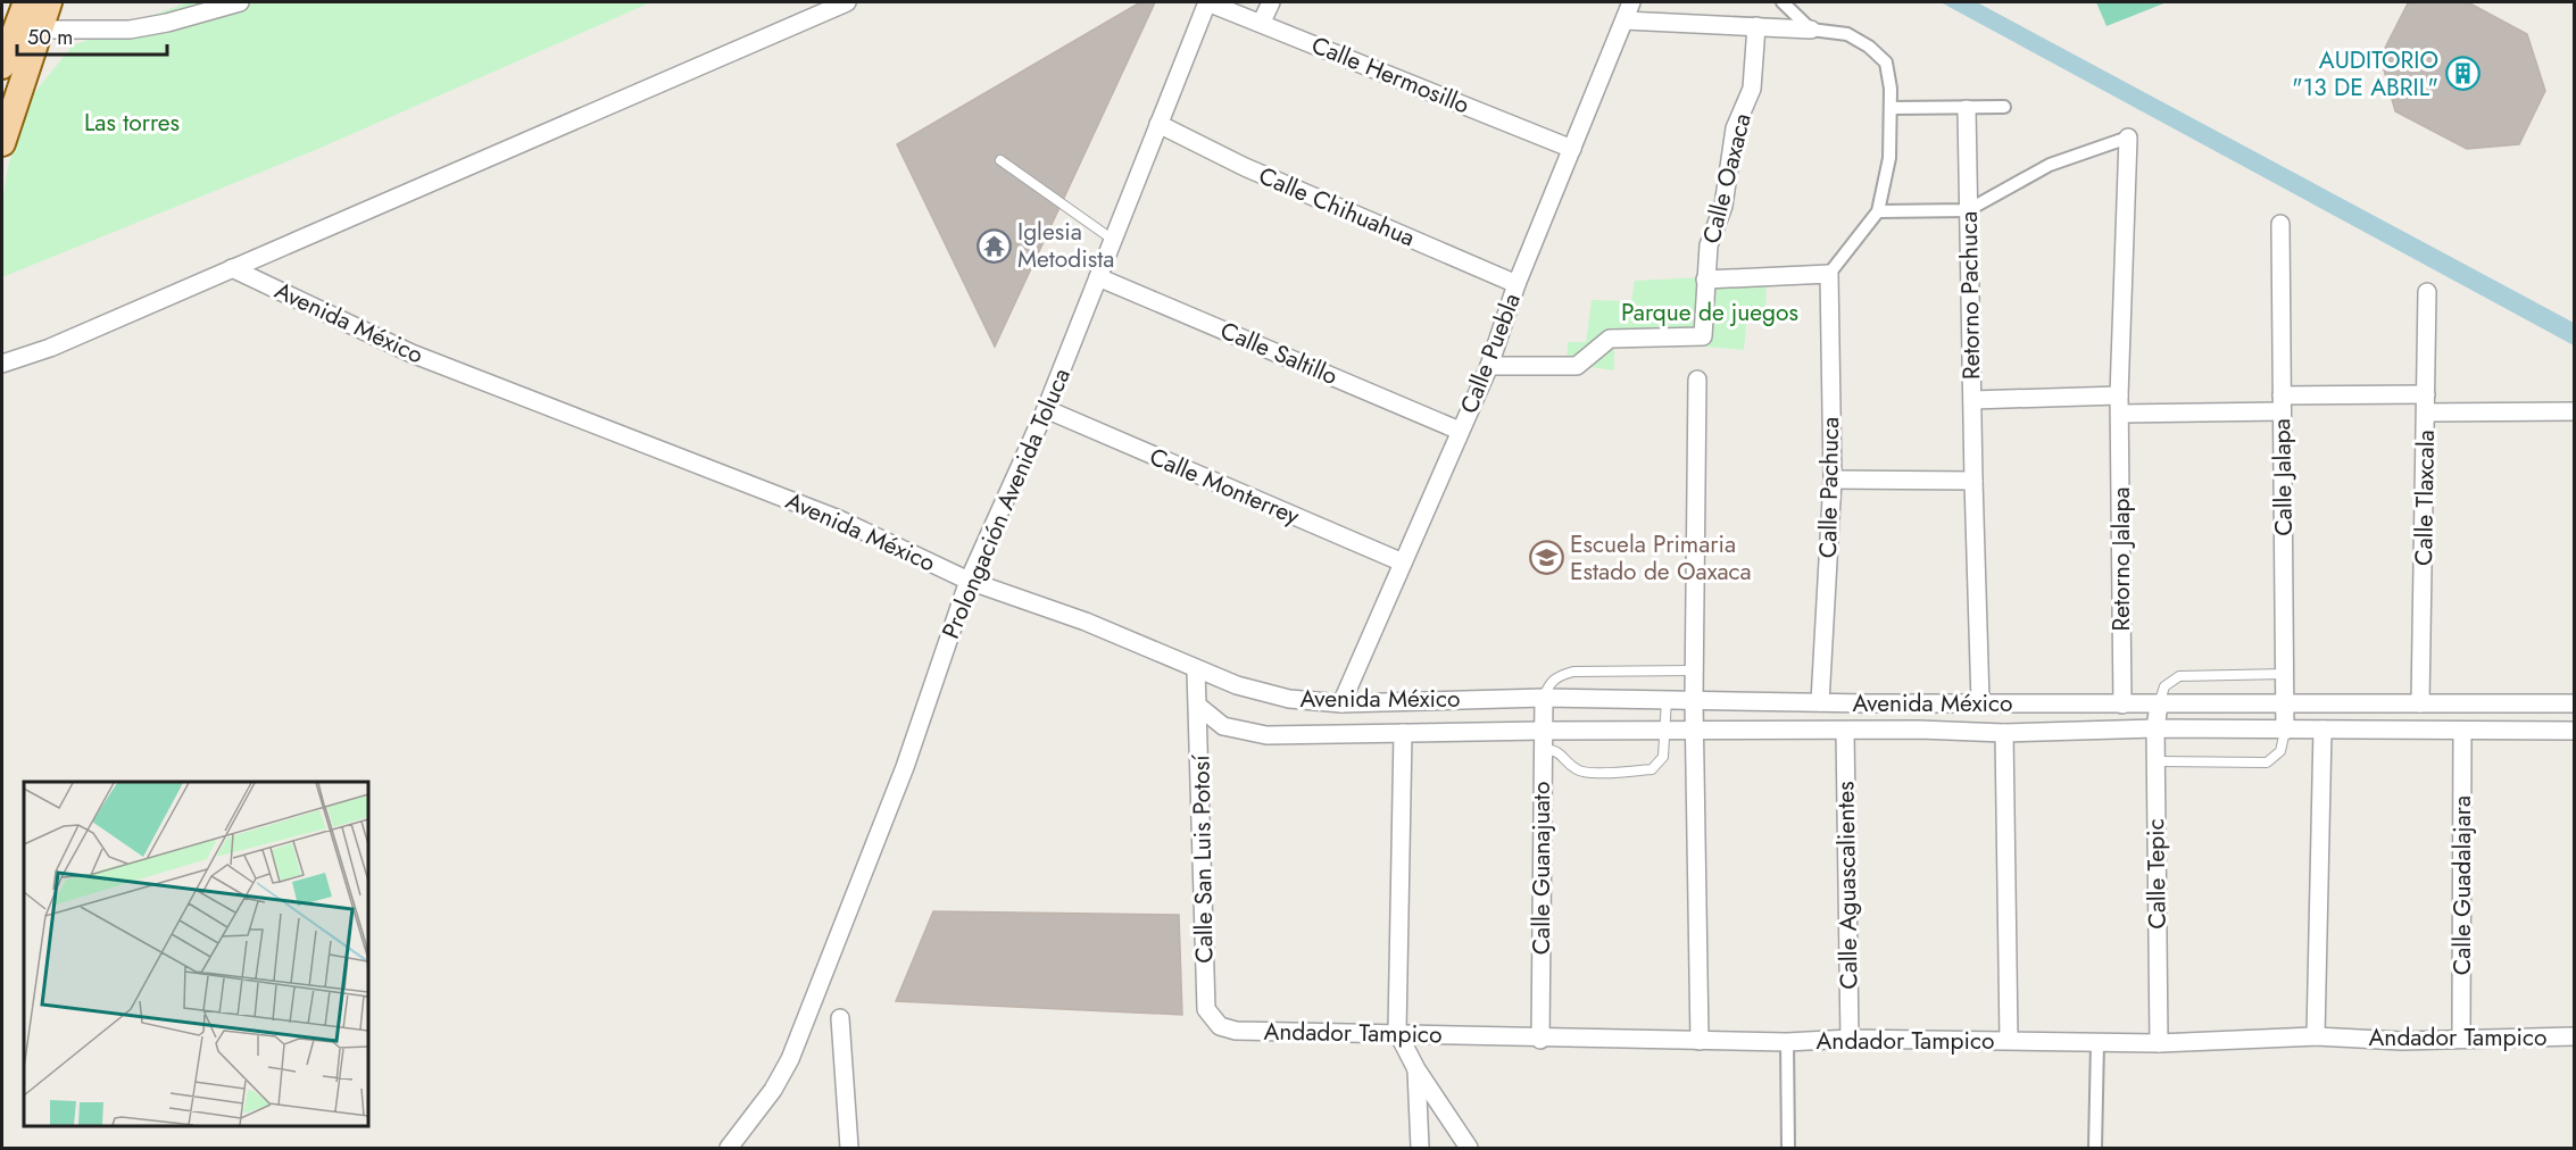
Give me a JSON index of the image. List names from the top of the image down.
{
  "streets": {
    "street": [
      "Calle Hermosillo",
      "Calle Oaxaca",
      "Calle Chihuahua",
      "Retorno Pachuca",
      "Avenida México",
      "Calle Saltillo",
      "Calle Puebla",
      "Calle Jalapa",
      "Calle Monterrey",
      "Calle Pachuca",
      "Calle Tlaxcala",
      "Prolongación Avenida Toluca",
      "Retorno Jalapa",
      "Calle San Luis Potosí",
      "Calle Guanajuato",
      "Calle Tepic",
      "Calle Aguascalientes",
      "Calle Guadalajara",
      "Andador Tampico"
    ]
  },
  "crossings": [
    ["Calle Hermosillo", "Calle Puebla"],
    ["Calle Hermosillo", "Prolongación Avenida Toluca"],
    ["Calle Oaxaca", "Calle Puebla"],
    ["Calle Chihuahua", "Calle Puebla"],
    ["Calle Chihuahua", "Prolongación Avenida Toluca"],
    ["Retorno Pachuca", "Avenida México"],
    ["Avenida México", "Calle Puebla"],
    ["Avenida México", "Calle Jalapa"],
    ["Avenida México", "Calle Pachuca"],
    ["Avenida México", "Calle Tlaxcala"],
    ["Avenida México", "Prolongación Avenida Toluca"],
    ["Avenida México", "Retorno Jalapa"],
    ["Avenida México", "Calle San Luis Potosí"],
    ["Avenida México", "Calle Guanajuato"],
    ["Avenida México", "Calle Tepic"],
    ["Avenida México", "Calle Aguascalientes"],
    ["Avenida México", "Calle Guadalajara"],
    ["Calle Saltillo", "Calle Puebla"],
    ["Calle Saltillo", "Prolongación Avenida Toluca"],
    ["Calle Puebla", "Calle Monterrey"],
    ["Calle Monterrey", "Prolongación Avenida Toluca"],
    ["Calle San Luis Potosí", "Andador Tampico"],
    ["Calle Guanajuato", "Andador Tampico"],
    ["Calle Tepic", "Andador Tampico"],
    ["Calle Aguascalientes", "Andador Tampico"],
    ["Calle Guadalajara", "Andador Tampico"]
  ],
  "parks": ["Las torres", "Parque de juegos"],
  "places": {
    "building": ["AUDITORIO \"13 DE ABRIL\""],
    "temple": ["Iglesia Metodista"],
    "school or university": ["Escuela Primaria Estado de Oaxaca"]
  },
  "scale_bar": "50 m"
}
